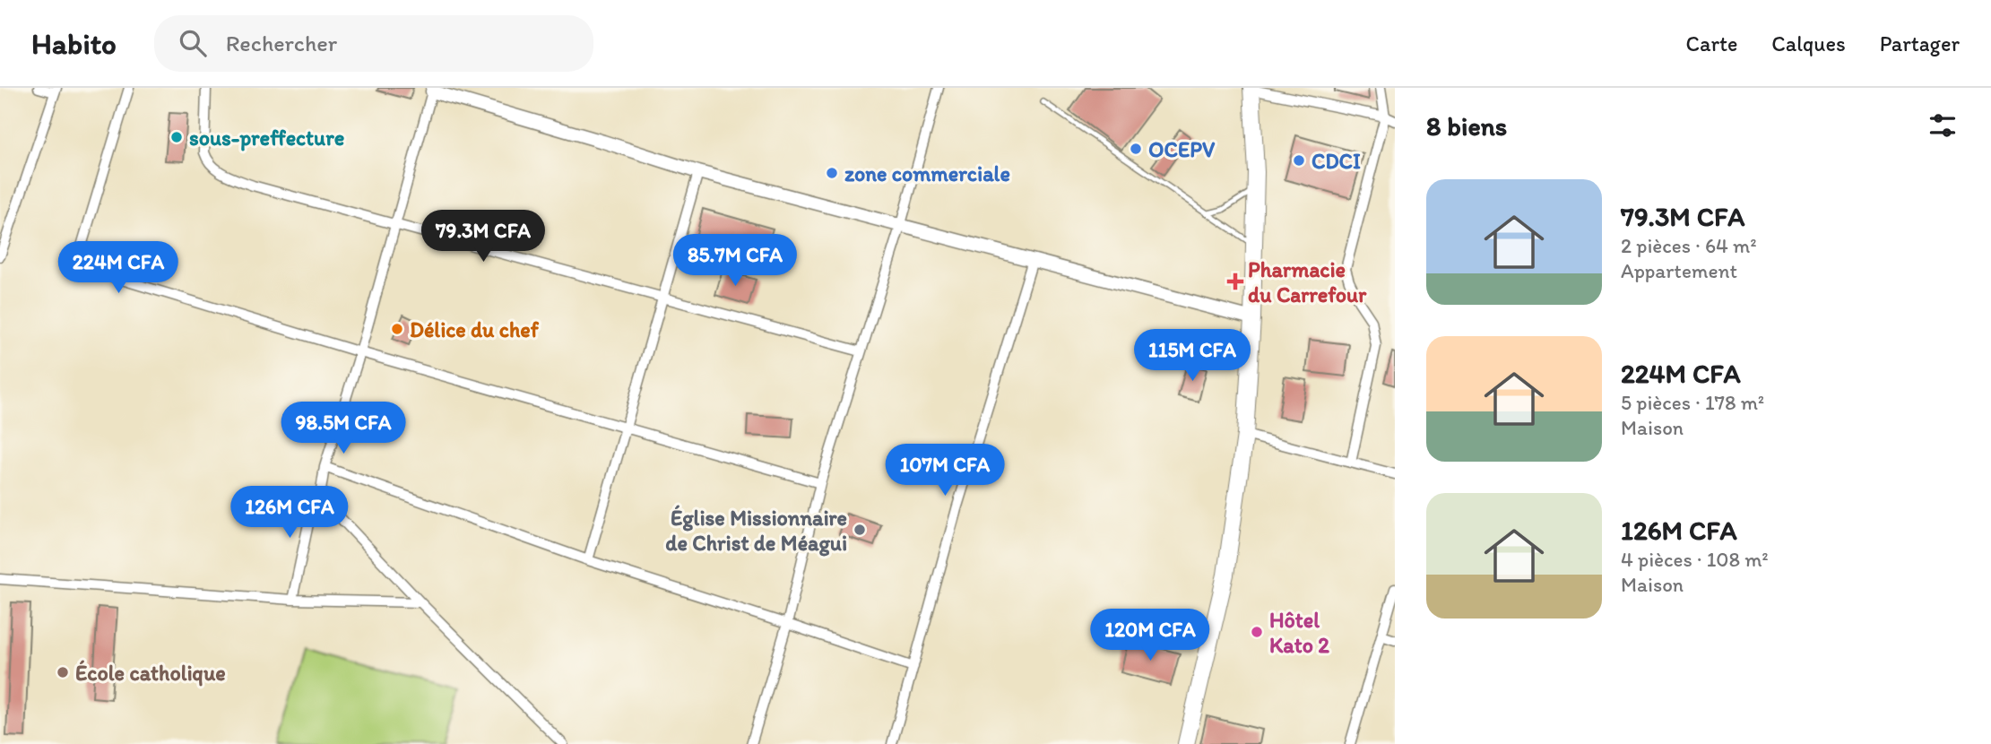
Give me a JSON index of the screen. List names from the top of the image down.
{
  "places": {
    "other": [
      "sous-preffecture",
      "OCEPV",
      "CDCI",
      "zone commerciale",
      "Délice du chef",
      "Église Missionnaire de Christ de Méagui",
      "Hôtel Kato 2",
      "École catholique"
    ],
    "health": ["Pharmacie du Carrefour"]
  },
  "page": {
    "header": "Habito",
    "search": "Rechercher",
    "nav": ["Carte", "Calques", "Partager"],
    "heading": "8 biens",
    "list": [
      {
        "name": "79.3M CFA",
        "note": "2 pièces · 64 m² · Appartement"
      },
      {
        "name": "224M CFA",
        "note": "5 pièces · 178 m² · Maison"
      },
      {
        "name": "126M CFA",
        "note": "4 pièces · 108 m² · Maison"
      }
    ],
    "price": [
      "79.3M CFA",
      "85.7M CFA",
      "224M CFA",
      "115M CFA",
      "98.5M CFA",
      "107M CFA",
      "126M CFA",
      "120M CFA"
    ]
  }
}
